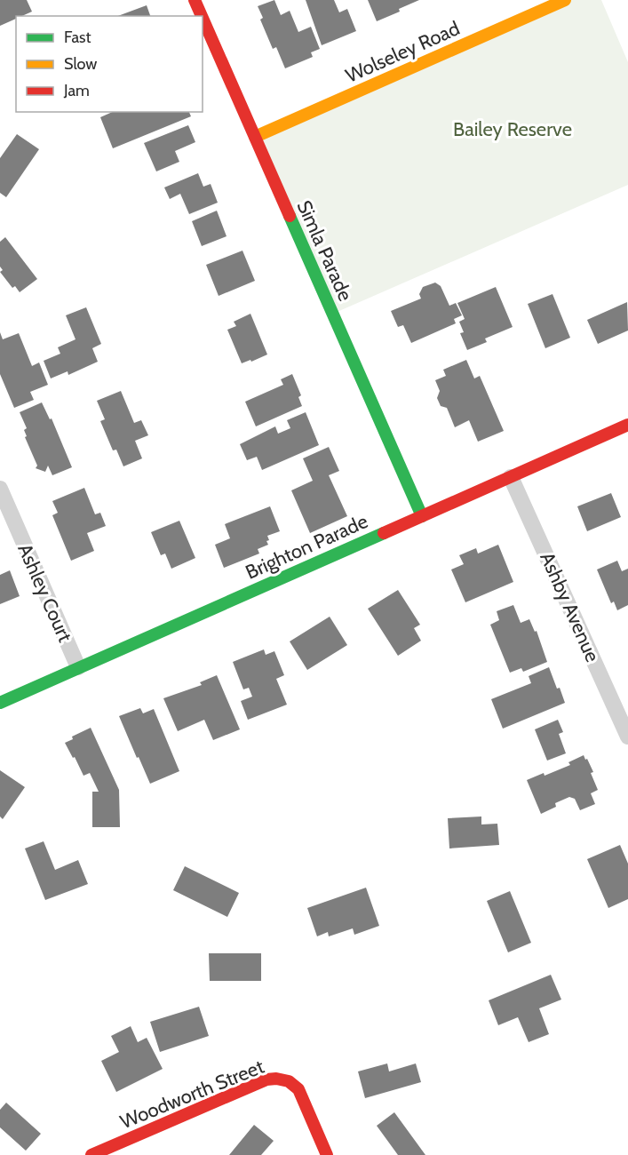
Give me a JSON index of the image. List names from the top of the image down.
{
  "streets": {
    "street": [
      "Wolseley Road",
      "Simla Parade",
      "Brighton Parade",
      "Ashley Court",
      "Ashby Avenue",
      "Woodworth Street"
    ]
  },
  "crossings": [
    ["Wolseley Road", "Simla Parade"],
    ["Simla Parade", "Brighton Parade"],
    ["Brighton Parade", "Ashley Court"],
    ["Brighton Parade", "Ashby Avenue"]
  ],
  "parks": ["Bailey Reserve"],
  "legend": ["Fast", "Slow", "Jam"]
}
